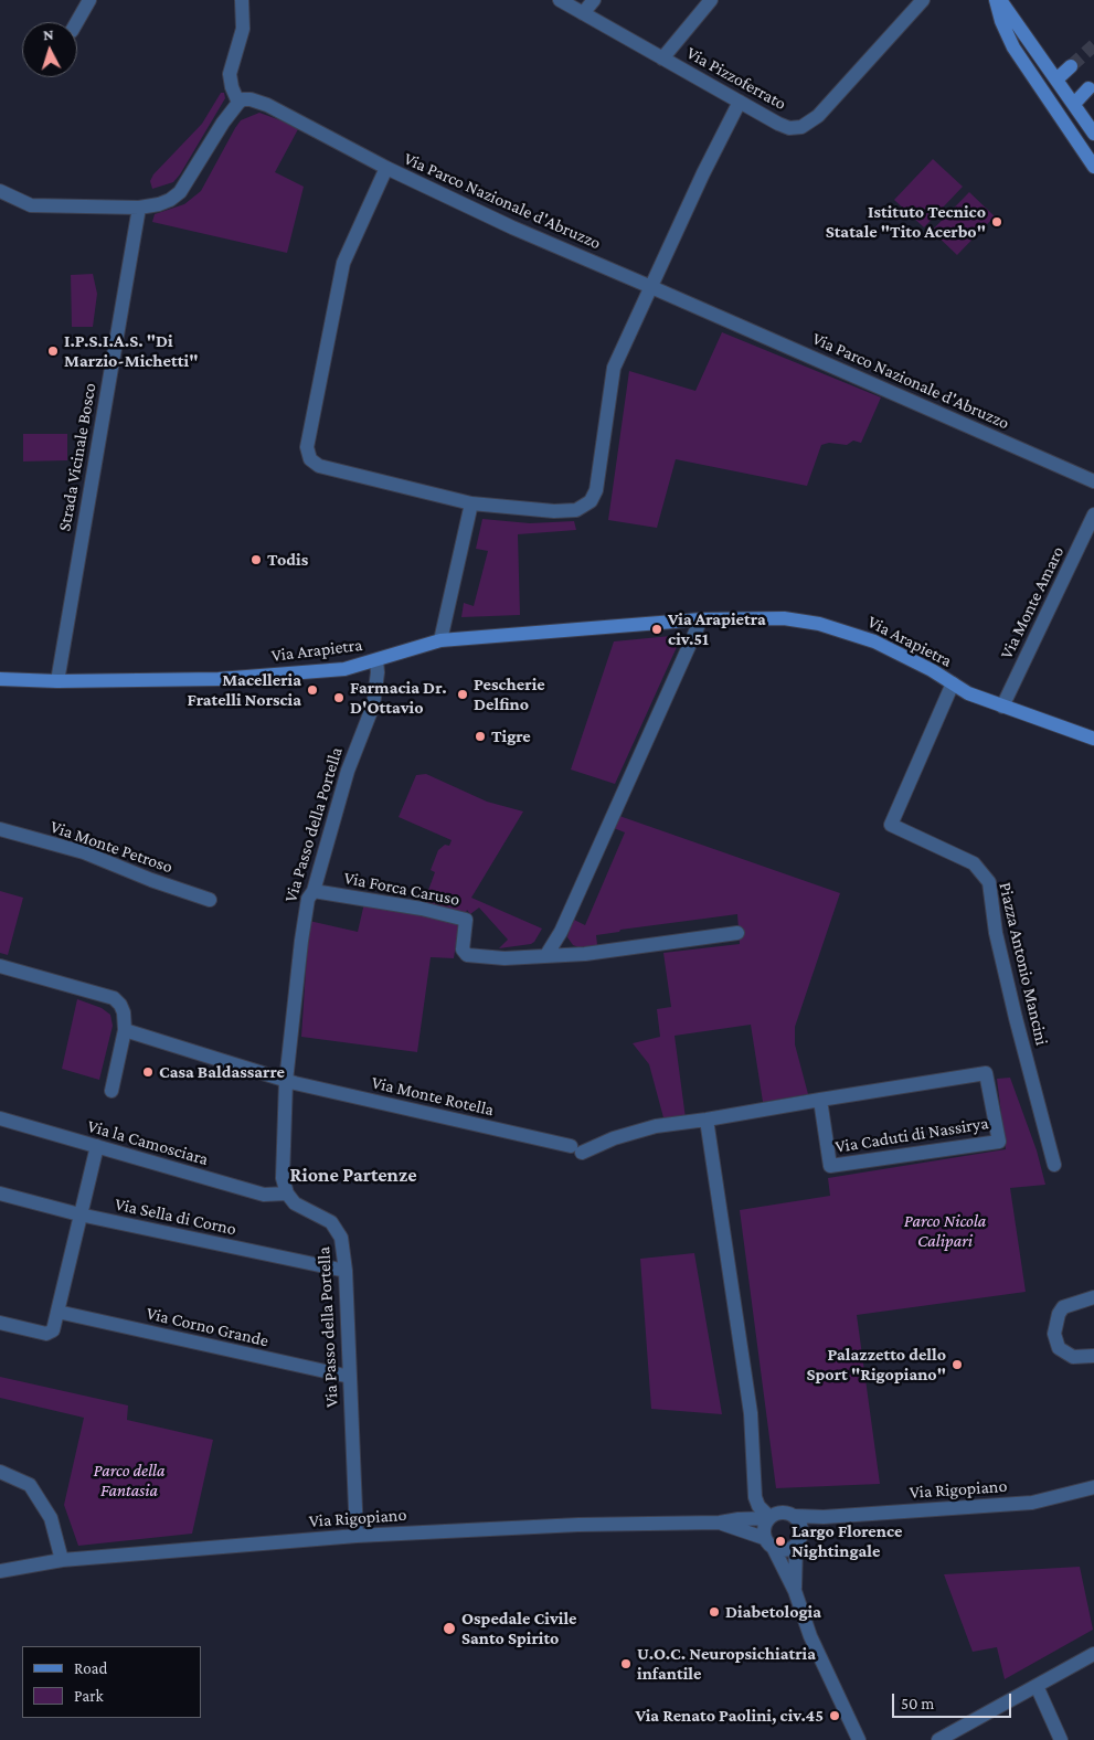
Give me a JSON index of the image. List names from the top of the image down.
{
  "streets": {
    "street": [
      "Via Pizzoferrato",
      "Via Parco Nazionale d'Abruzzo",
      "Strada Vicinale Bosco",
      "Via Monte Amaro",
      "Via Arapietra",
      "Via Passo della Portella",
      "Via Monte Petroso",
      "Via Forca Caruso",
      "Piazza Antonio Mancini",
      "Via Monte Rotella",
      "Via Caduti di Nassirya",
      "Via la Camosciara",
      "Via Sella di Corno",
      "Via Corno Grande",
      "Via Rigopiano"
    ]
  },
  "crossings": [
    ["Strada Vicinale Bosco", "Via Arapietra"],
    ["Via Monte Amaro", "Via Arapietra"],
    ["Via Arapietra", "Via Passo della Portella"],
    ["Via Arapietra", "Piazza Antonio Mancini"],
    ["Via Passo della Portella", "Via Forca Caruso"],
    ["Via Passo della Portella", "Via Monte Rotella"],
    ["Via Passo della Portella", "Via la Camosciara"],
    ["Via Passo della Portella", "Via Sella di Corno"],
    ["Via Passo della Portella", "Via Corno Grande"],
    ["Via Passo della Portella", "Via Rigopiano"],
    ["Via Monte Rotella", "Via Caduti di Nassirya"]
  ],
  "districts": ["Rione Partenze"],
  "parks": ["Parco Nicola Calipari", "Parco della Fantasia"],
  "places": [
    "Istituto Tecnico Statale \"Tito Acerbo\"",
    "I.P.S.I.A.S. \"Di Marzio-Michetti\"",
    "Todis",
    "Via Arapietra civ.51",
    "Macelleria Fratelli Norscia",
    "Pescherie Delfino",
    "Farmacia Dr. D'Ottavio",
    "Tigre",
    "Casa Baldassarre",
    "Palazzetto dello Sport \"Rigopiano\"",
    "Largo Florence Nightingale",
    "Diabetologia",
    "Ospedale Civile Santo Spirito",
    "U.O.C. Neuropsichiatria infantile",
    "Via Renato Paolini, civ.45"
  ],
  "legend": ["Road", "Park"],
  "scale_bar": "50 m",
  "north": "top"
}
